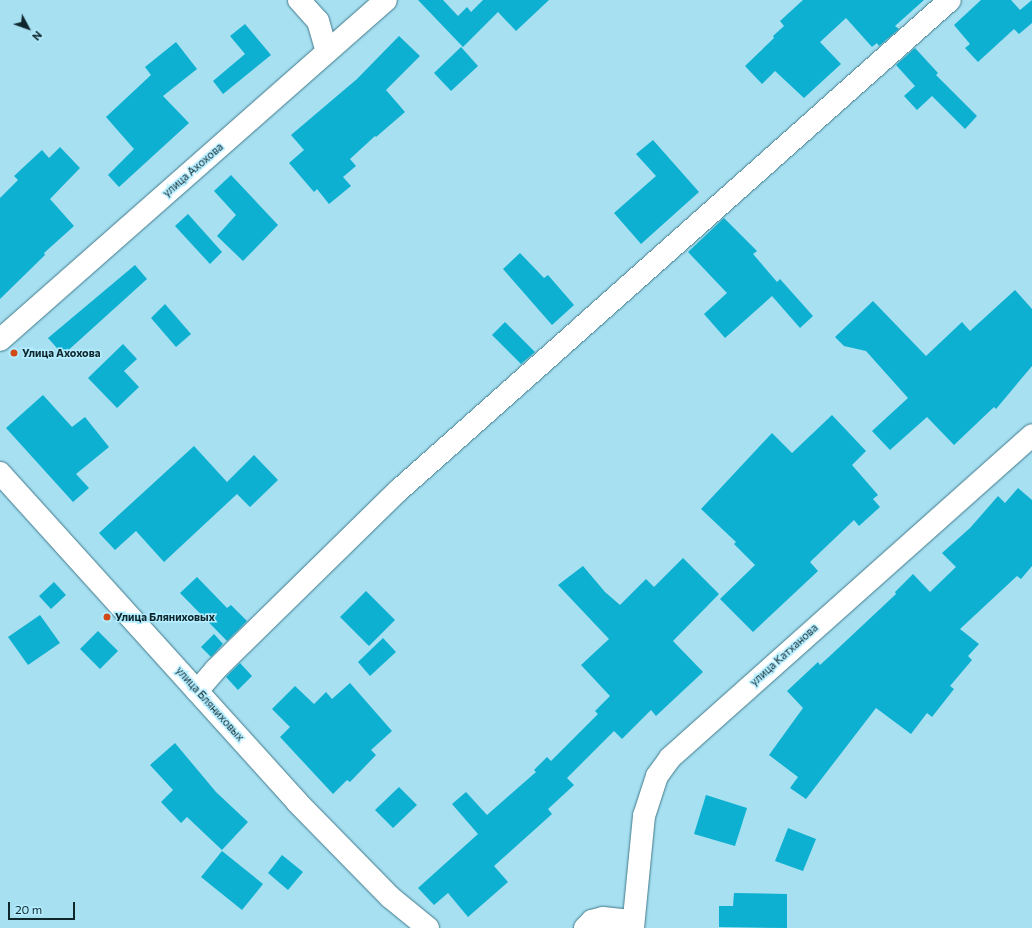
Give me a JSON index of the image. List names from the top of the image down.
{
  "streets": {
    "street": ["улица Ахохова", "улица Катханова", "улица Бляниховых"]
  },
  "places": ["Улица Ахохова", "Улица Бляниховых"],
  "scale_bar": "20 m",
  "north": "bottom right"
}
